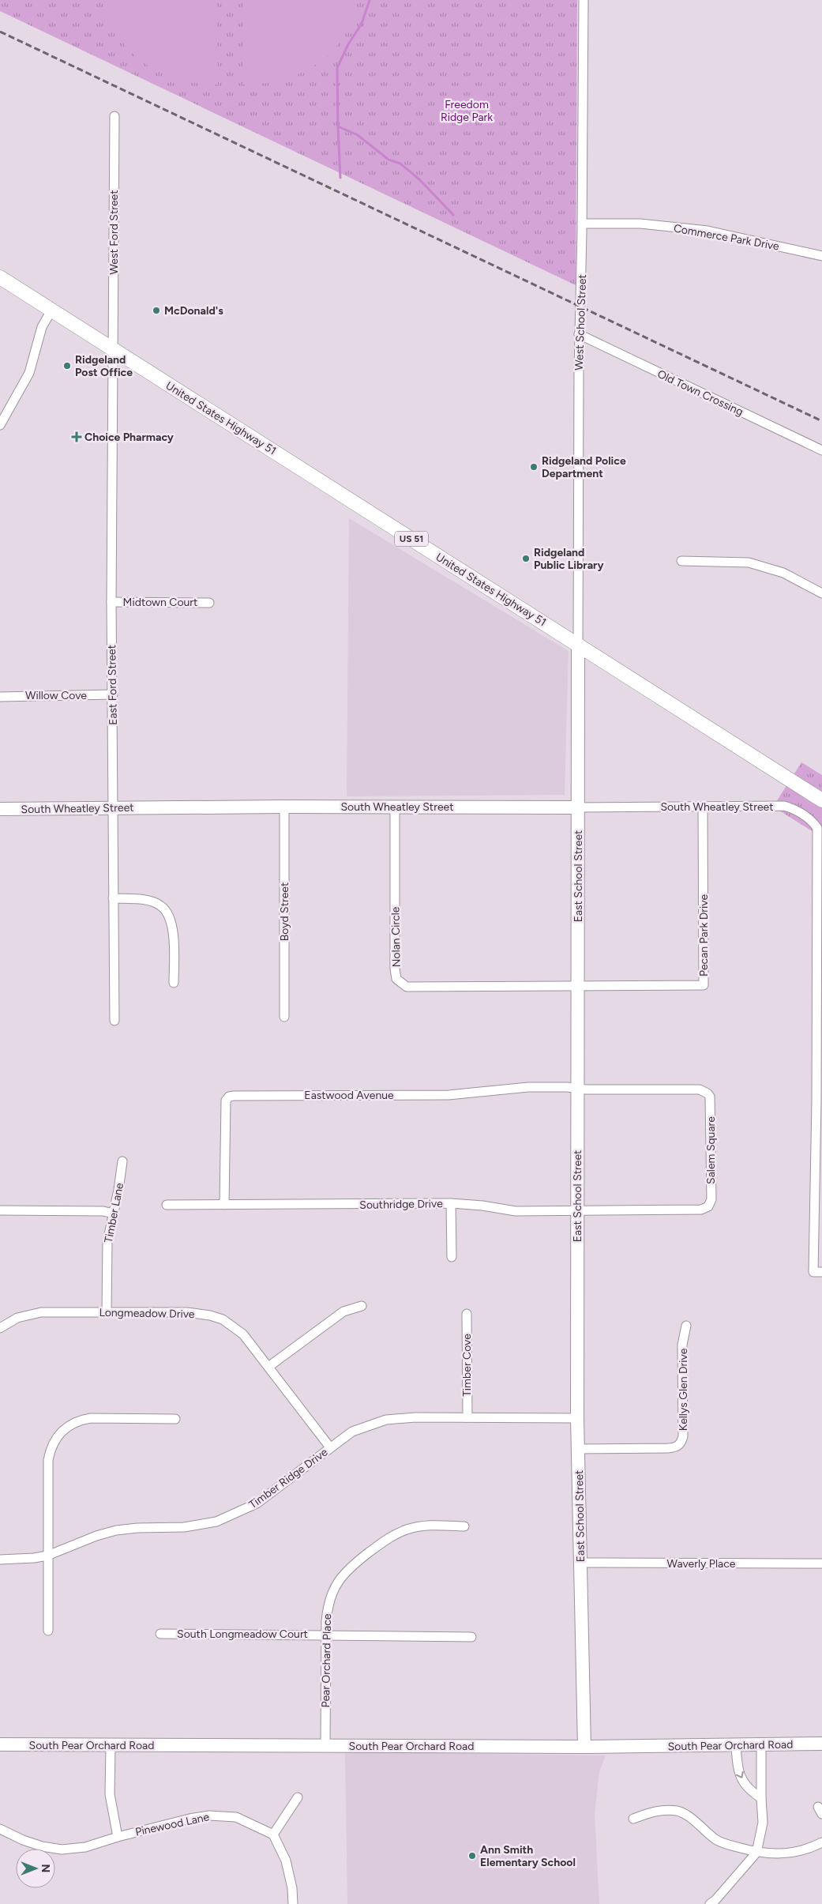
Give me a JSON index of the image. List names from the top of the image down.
{
  "streets": {
    "main road": ["United States Highway 51", "US 51"],
    "street": [
      "West Ford Street",
      "Commerce Park Drive",
      "West School Street",
      "Old Town Crossing",
      "Midtown Court",
      "East Ford Street",
      "Willow Cove",
      "South Wheatley Street",
      "East School Street",
      "Boyd Street",
      "Pecan Park Drive",
      "Nolan Circle",
      "Eastwood Avenue",
      "Salem Square",
      "Southridge Drive",
      "Timber Lane",
      "Longmeadow Drive",
      "Timber Cove",
      "Kellys Glen Drive",
      "Timber Ridge Drive",
      "Waverly Place",
      "South Longmeadow Court",
      "Pear Orchard Place",
      "South Pear Orchard Road",
      "Pinewood Lane"
    ]
  },
  "crossings": [
    ["West Ford Street", "United States Highway 51"],
    ["West Ford Street", "East Ford Street"],
    ["Commerce Park Drive", "West School Street"],
    ["West School Street", "Old Town Crossing"],
    ["West School Street", "United States Highway 51"],
    ["West School Street", "East School Street"],
    ["United States Highway 51", "East Ford Street"],
    ["United States Highway 51", "East School Street"],
    ["Midtown Court", "East Ford Street"],
    ["East Ford Street", "Willow Cove"],
    ["East Ford Street", "South Wheatley Street"],
    ["South Wheatley Street", "East School Street"],
    ["South Wheatley Street", "Boyd Street"],
    ["South Wheatley Street", "Pecan Park Drive"],
    ["South Wheatley Street", "Nolan Circle"],
    ["East School Street", "Pecan Park Drive"],
    ["East School Street", "Nolan Circle"],
    ["East School Street", "Eastwood Avenue"],
    ["East School Street", "Salem Square"],
    ["East School Street", "Southridge Drive"],
    ["East School Street", "Kellys Glen Drive"],
    ["East School Street", "Timber Ridge Drive"],
    ["East School Street", "Waverly Place"],
    ["East School Street", "South Pear Orchard Road"],
    ["Pecan Park Drive", "Nolan Circle"],
    ["Eastwood Avenue", "Salem Square"],
    ["Eastwood Avenue", "Southridge Drive"],
    ["Salem Square", "Southridge Drive"],
    ["Timber Lane", "Longmeadow Drive"],
    ["Longmeadow Drive", "Timber Ridge Drive"],
    ["Timber Cove", "Timber Ridge Drive"],
    ["South Longmeadow Court", "Pear Orchard Place"],
    ["Pear Orchard Place", "South Pear Orchard Road"]
  ],
  "parks": ["Freedom Ridge Park"],
  "places": {
    "other": [
      "McDonald's",
      "Ridgeland Post Office",
      "Ridgeland Police Department",
      "Ridgeland Public Library",
      "Ann Smith Elementary School"
    ],
    "health": ["Choice Pharmacy"]
  },
  "north": "right"
}
